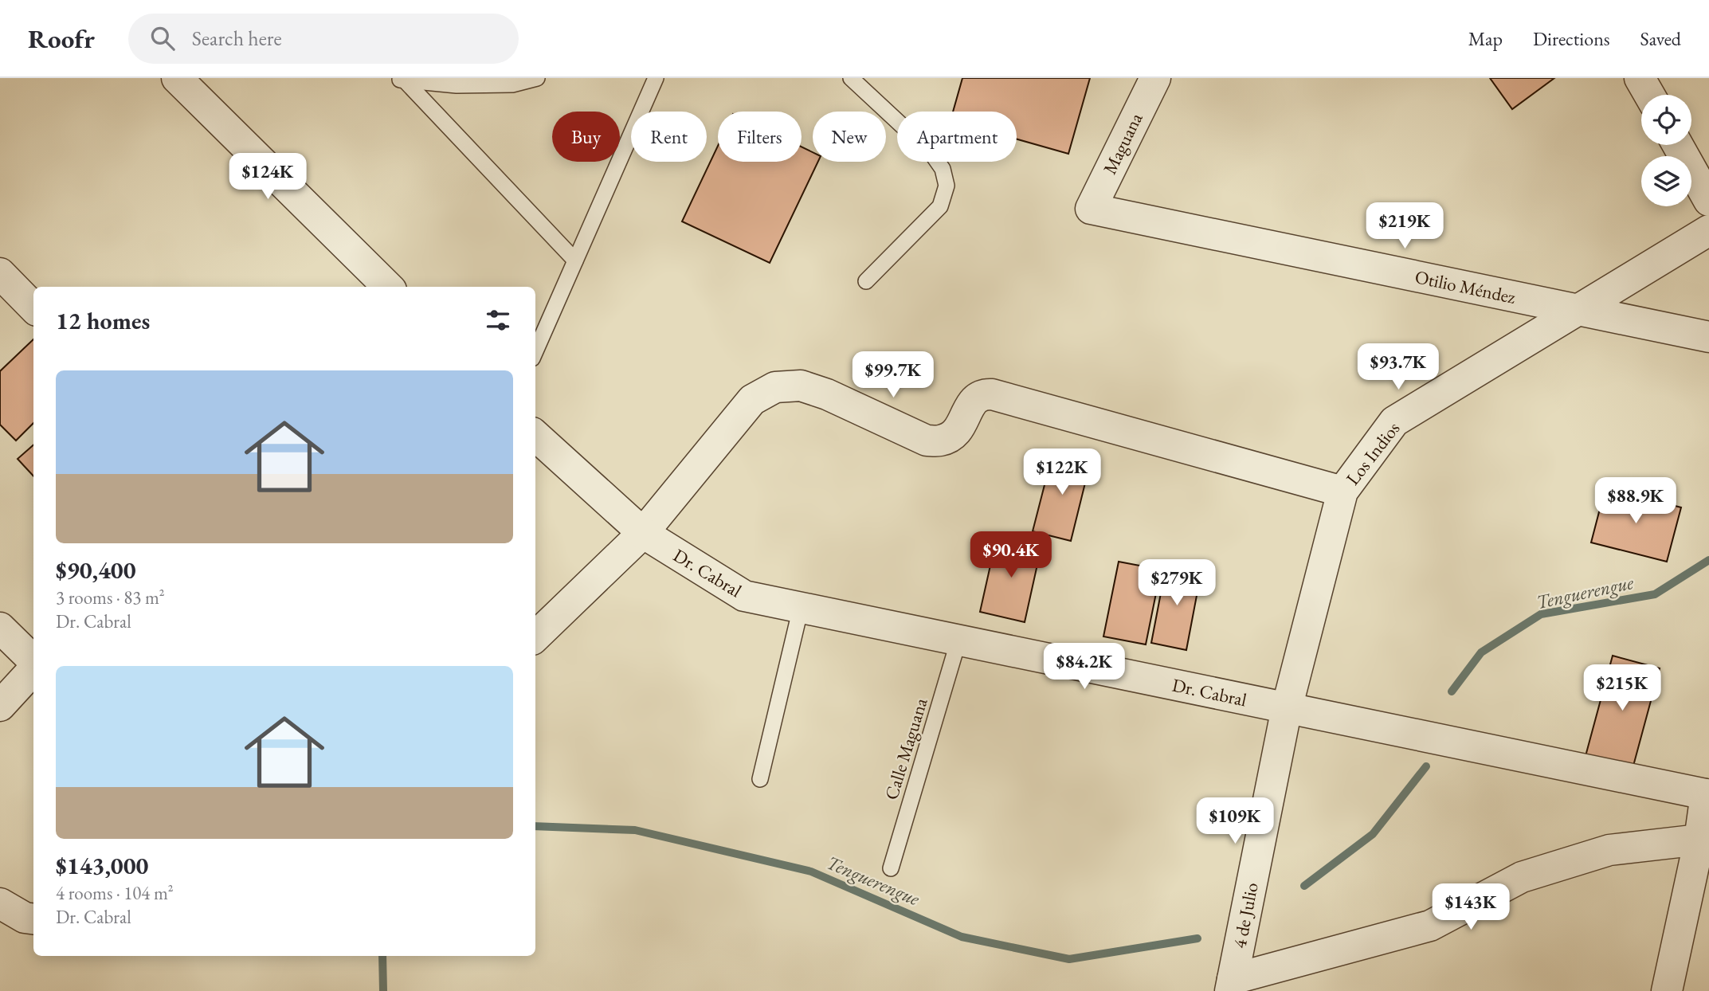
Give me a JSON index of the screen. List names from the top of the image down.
{
  "streets": {
    "street": [
      "Maguana",
      "Otilio Méndez",
      "Los Indios",
      "Dr. Cabral",
      "4 de Julio"
    ],
    "lane": ["Calle Maguana"]
  },
  "crossings": [
    ["Maguana", "Otilio Méndez"],
    ["Otilio Méndez", "Los Indios"],
    ["Los Indios", "Dr. Cabral"],
    ["Los Indios", "4 de Julio"],
    ["Dr. Cabral", "Calle Maguana"],
    ["Dr. Cabral", "4 de Julio"]
  ],
  "water": ["Tenguerengue"],
  "page": {
    "header": "Roofr",
    "search": "Search here",
    "nav": ["Map", "Directions", "Saved"],
    "chip": [
      "Buy",
      "Rent",
      "Filters",
      "New",
      "Apartment"
    ],
    "price": [
      "$124K",
      "$219K",
      "$93.7K",
      "$99.7K",
      "$122K",
      "$88.9K",
      "$90.4K",
      "$279K",
      "$84.2K",
      "$215K",
      "$109K",
      "$143K"
    ],
    "heading": "12 homes",
    "list": [
      {
        "name": "$90,400",
        "note": "3 rooms · 83 m² · Dr. Cabral"
      },
      {
        "name": "$143,000",
        "note": "4 rooms · 104 m² · Dr. Cabral"
      }
    ]
  }
}
